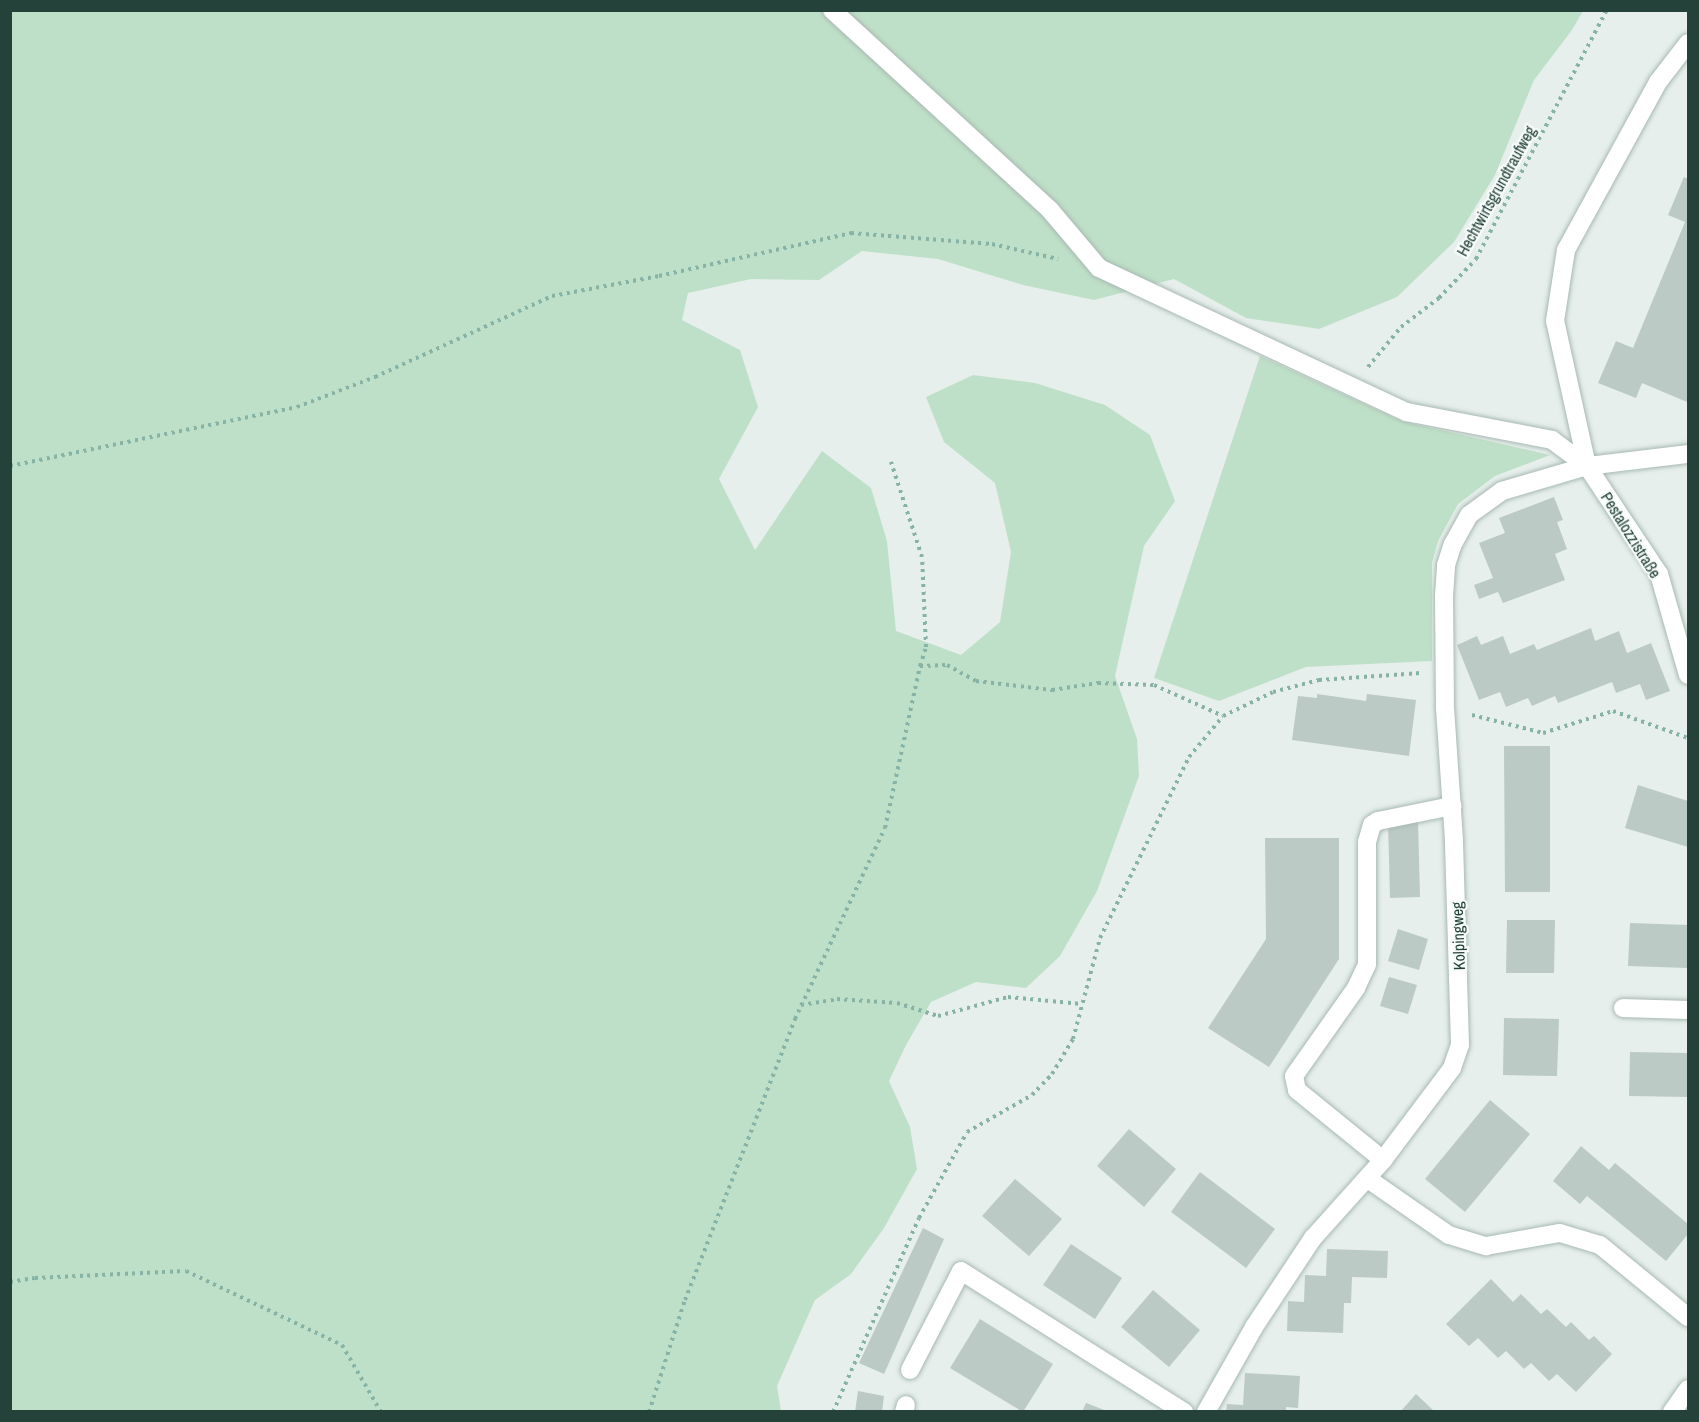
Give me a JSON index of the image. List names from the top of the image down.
{
  "streets": {
    "street": ["Pestalozzistraße", "Kolpingweg"],
    "path": ["Hechtwirtsgrundtraufweg"]
  },
  "crossings": [
    ["Hechtwirtsgrundtraufweg", "Pestalozzistraße"],
    ["Pestalozzistraße", "Kolpingweg"]
  ]
}
